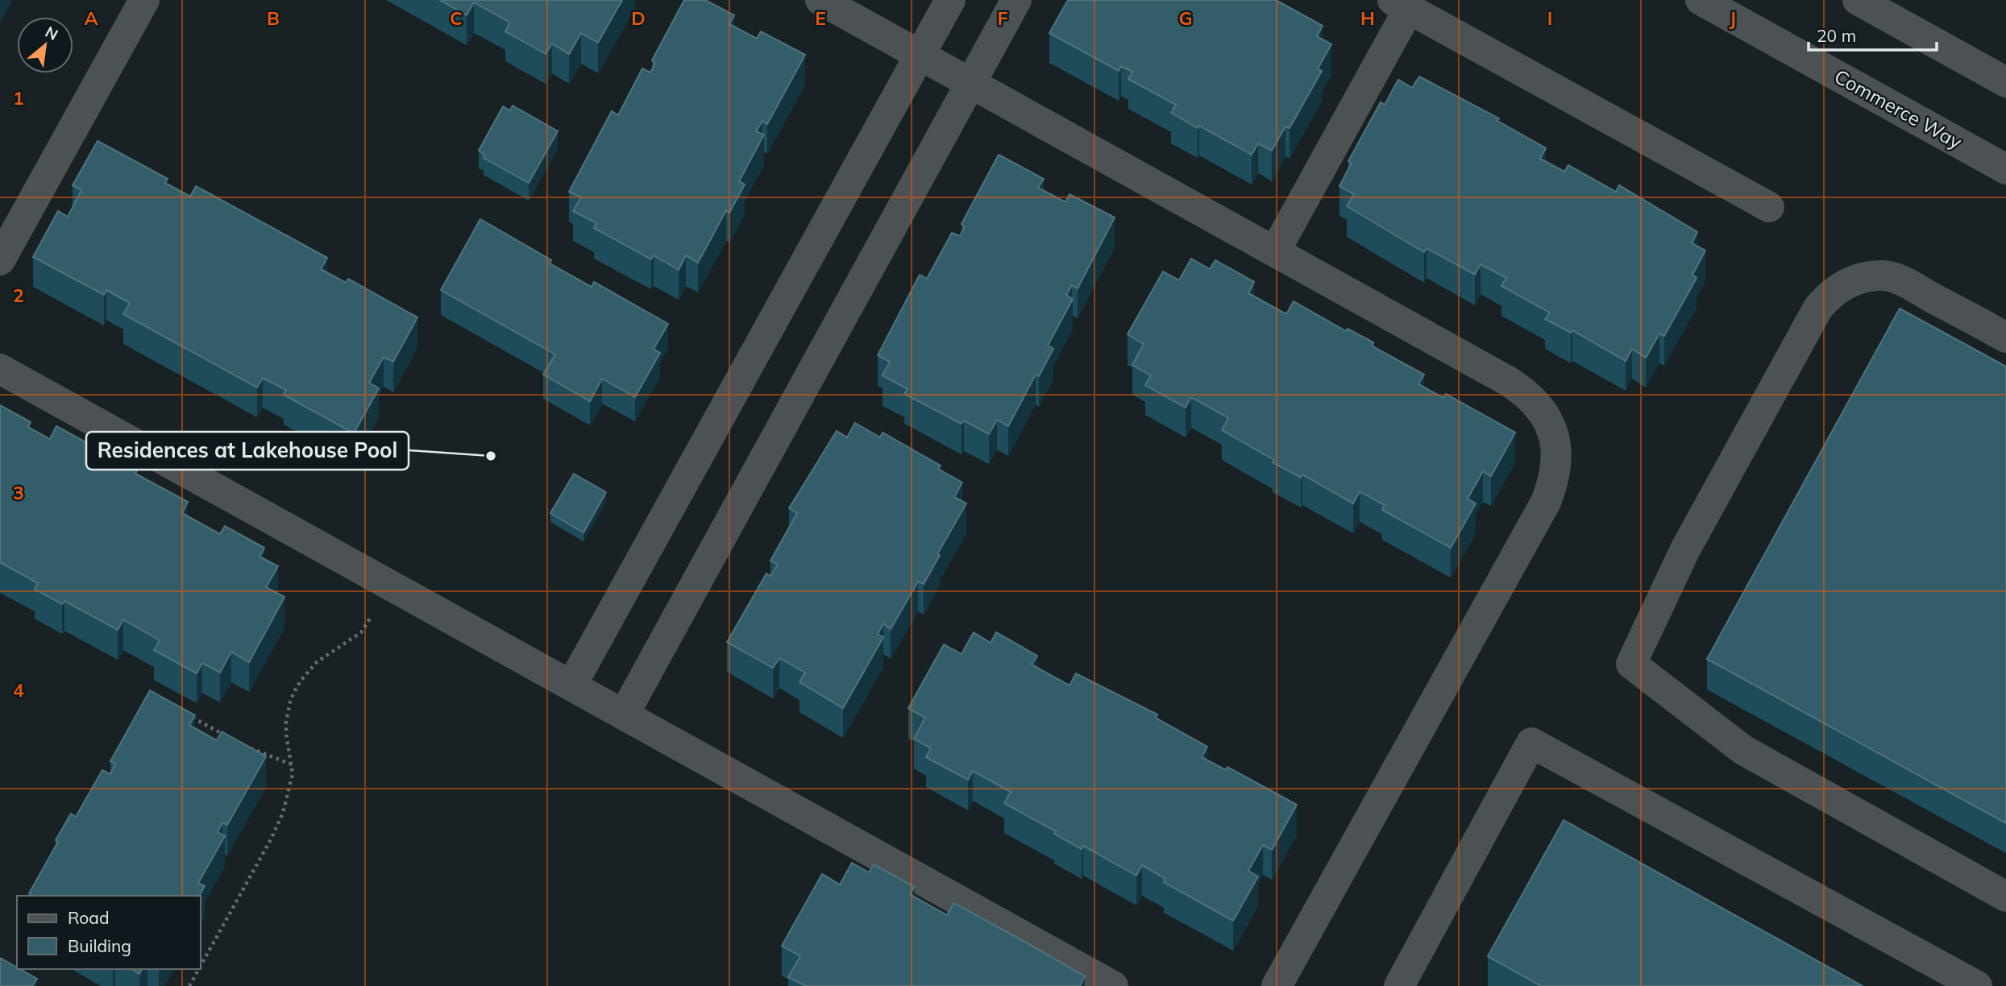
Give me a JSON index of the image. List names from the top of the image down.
{
  "streets": {
    "street": ["Commerce Way"]
  },
  "places": ["Residences at Lakehouse Pool"],
  "legend": ["Road", "Building"],
  "scale_bar": "20 m",
  "north": "top right",
  "grid": {
    "columns": [
      "A",
      "B",
      "C",
      "D",
      "E",
      "F",
      "G",
      "H",
      "I",
      "J"
    ],
    "rows": [
      "1",
      "2",
      "3",
      "4"
    ]
  }
}
